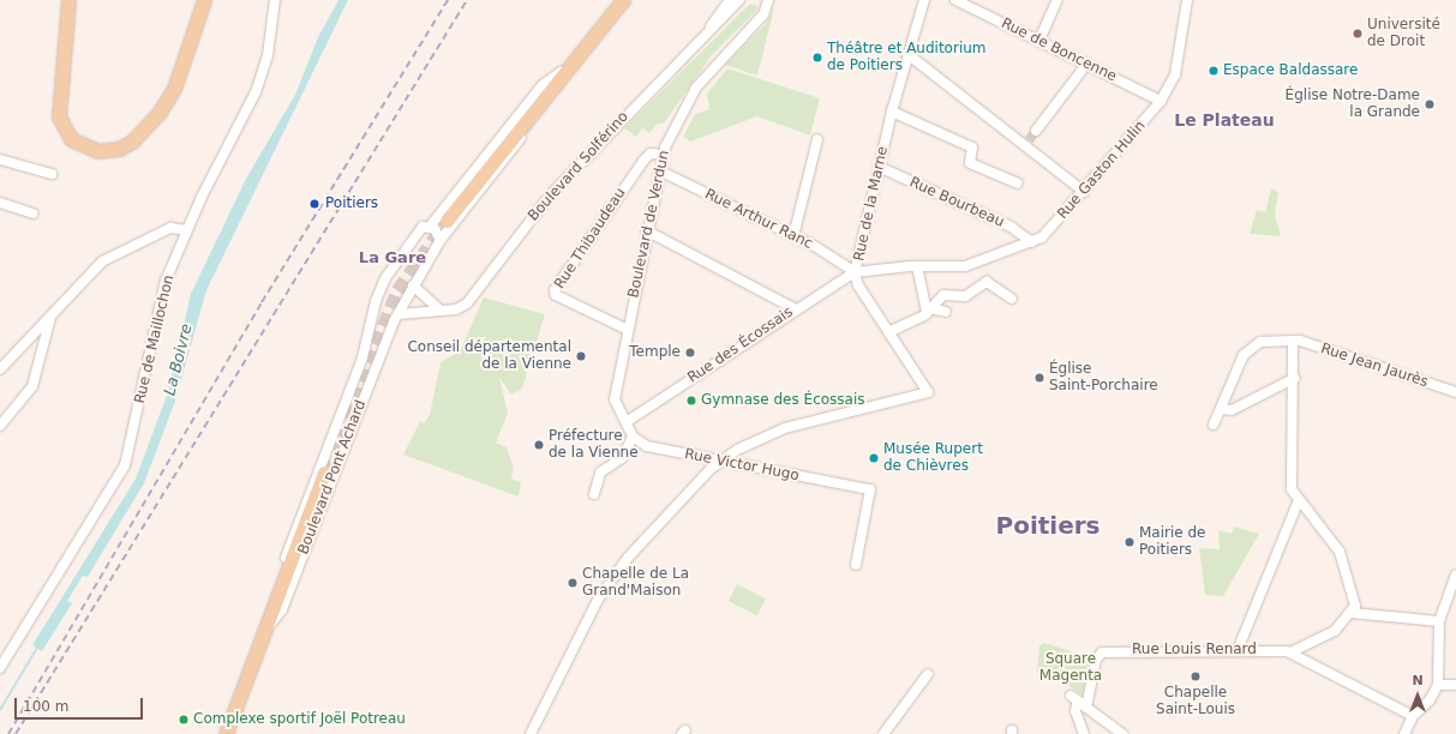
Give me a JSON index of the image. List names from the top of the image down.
{
  "streets": {
    "main road": ["Boulevard Pont Achard"],
    "street": [
      "Rue de Boncenne",
      "Boulevard Solférino",
      "Rue Gaston Hulin",
      "Rue Bourbeau",
      "Rue de la Marne",
      "Rue Arthur Ranc",
      "Boulevard de Verdun",
      "Rue Thibaudeau",
      "Rue de Maillochon",
      "Rue des Écossais",
      "Rue Jean Jaurès",
      "Rue Victor Hugo",
      "Rue Louis Renard"
    ]
  },
  "crossings": [
    ["Rue de Boncenne", "Rue Gaston Hulin"],
    ["Boulevard Solférino", "Boulevard Pont Achard"],
    ["Rue Gaston Hulin", "Rue Bourbeau"],
    ["Rue Bourbeau", "Rue de la Marne"],
    ["Rue de la Marne", "Rue Arthur Ranc"],
    ["Rue de la Marne", "Rue des Écossais"],
    ["Rue de la Marne", "Rue Victor Hugo"],
    ["Rue Arthur Ranc", "Boulevard de Verdun"],
    ["Rue Arthur Ranc", "Rue des Écossais"],
    ["Boulevard de Verdun", "Rue Thibaudeau"],
    ["Boulevard de Verdun", "Rue des Écossais"]
  ],
  "districts": ["Le Plateau", "La Gare", "Poitiers"],
  "water": ["La Boivre"],
  "parks": ["Square Magenta"],
  "places": [
    "Université de Droit",
    "Théâtre et Auditorium de Poitiers",
    "Espace Baldassare",
    "Église Notre-Dame la Grande",
    "Poitiers",
    "Temple",
    "Conseil départemental de la Vienne",
    "Église Saint-Porchaire",
    "Gymnase des Écossais",
    "Préfecture de la Vienne",
    "Musée Rupert de Chièvres",
    "Mairie de Poitiers",
    "Chapelle de La Grand'Maison",
    "Chapelle Saint-Louis",
    "Complexe sportif Joël Potreau"
  ],
  "scale_bar": "100 m",
  "north": "top"
}
